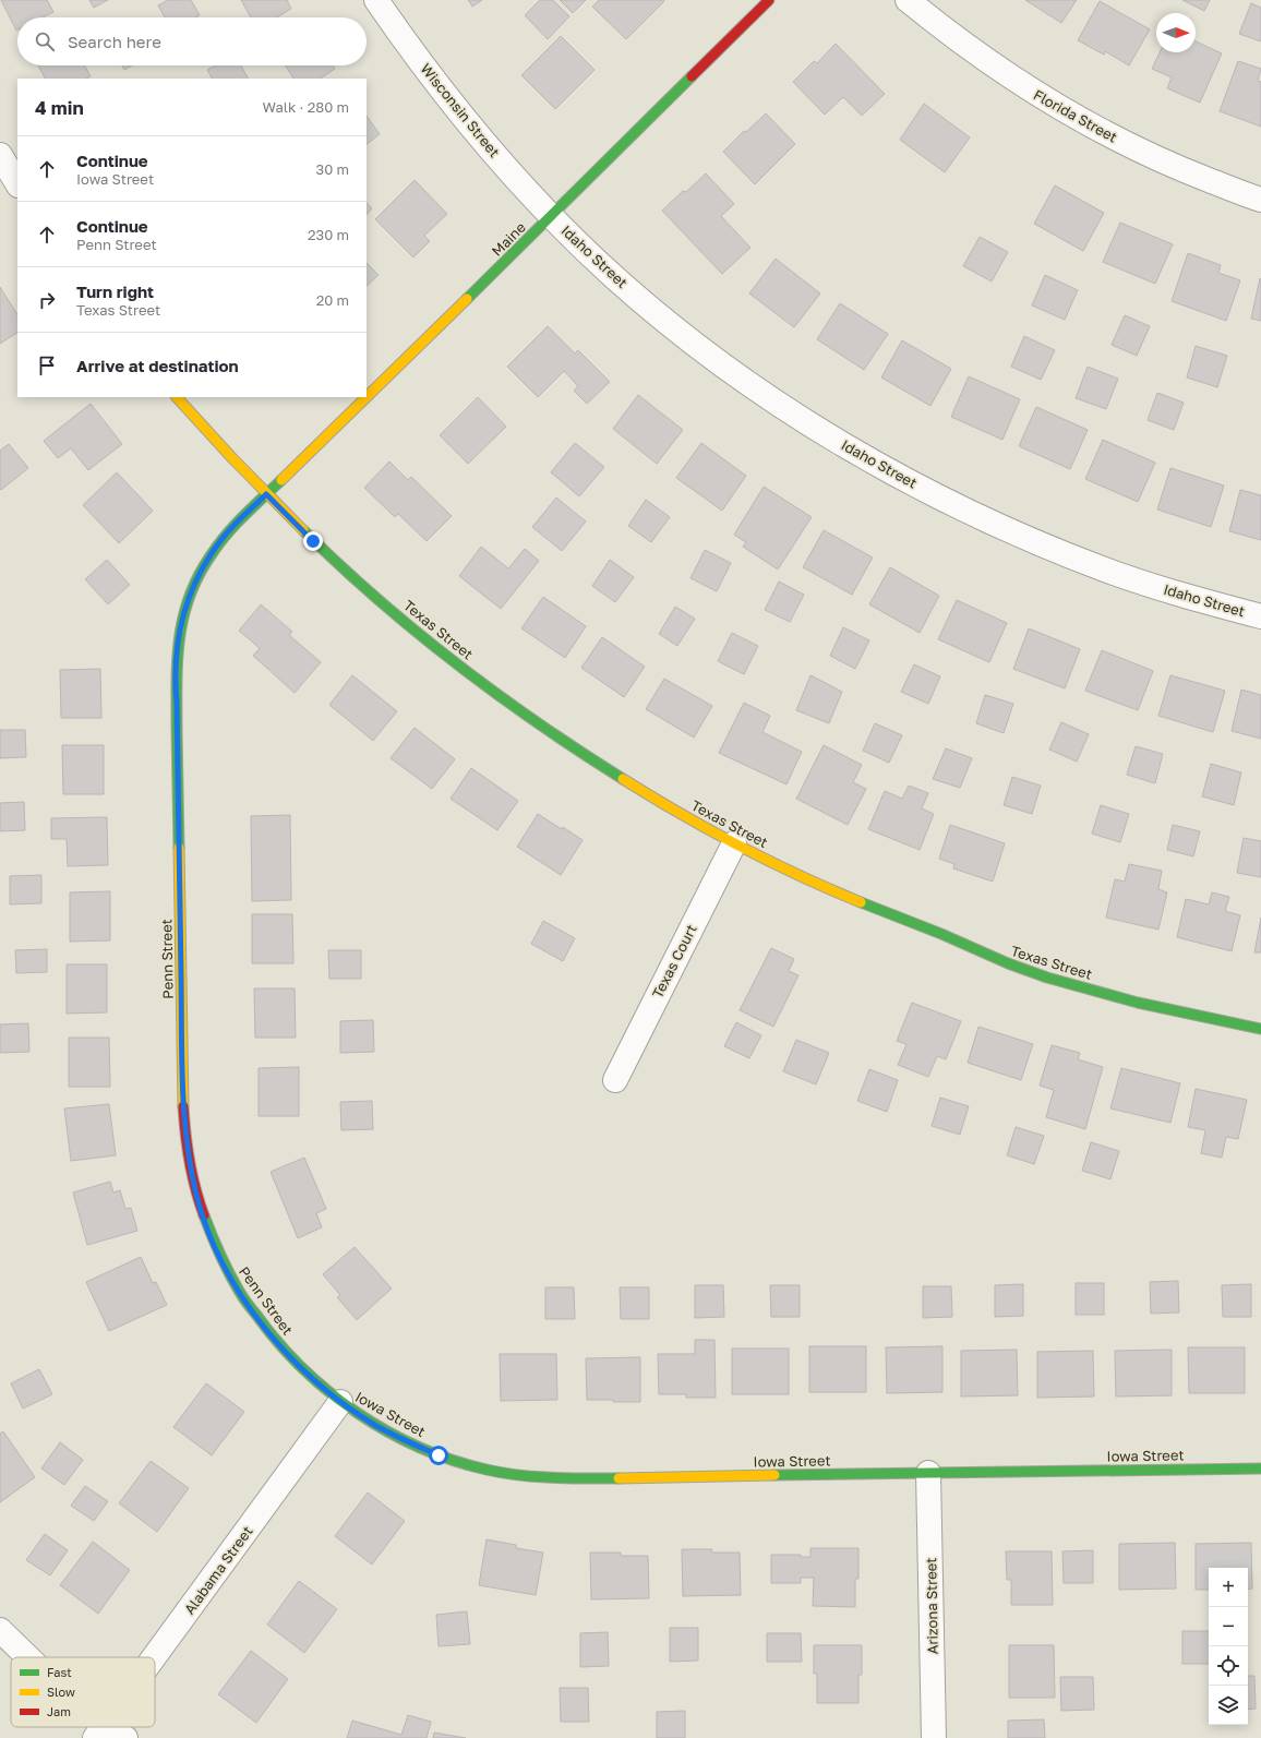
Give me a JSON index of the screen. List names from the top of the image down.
{
  "streets": {
    "street": [
      "Wisconsin Street",
      "Florida Street",
      "Maine",
      "Idaho Street",
      "Texas Street",
      "Penn Street",
      "Texas Court",
      "Iowa Street",
      "Alabama Street",
      "Arizona Street"
    ]
  },
  "crossings": [
    ["Wisconsin Street", "Maine"],
    ["Wisconsin Street", "Idaho Street"],
    ["Maine", "Idaho Street"],
    ["Maine", "Texas Street"],
    ["Maine", "Penn Street"],
    ["Texas Street", "Penn Street"],
    ["Texas Street", "Texas Court"],
    ["Penn Street", "Iowa Street"],
    ["Penn Street", "Alabama Street"],
    ["Iowa Street", "Alabama Street"],
    ["Iowa Street", "Arizona Street"]
  ],
  "legend": ["Fast", "Slow", "Jam"],
  "north": "right",
  "page": {
    "search": "Search here",
    "heading": ["4 min", "Walk · 280 m"],
    "list": [
      ["Continue", "Iowa Street", "30 m"],
      ["Continue", "Penn Street", "230 m"],
      ["Turn right", "Texas Street", "20 m"],
      "Arrive at destination"
    ],
    "map_buttons": ["+", "−"]
  }
}
